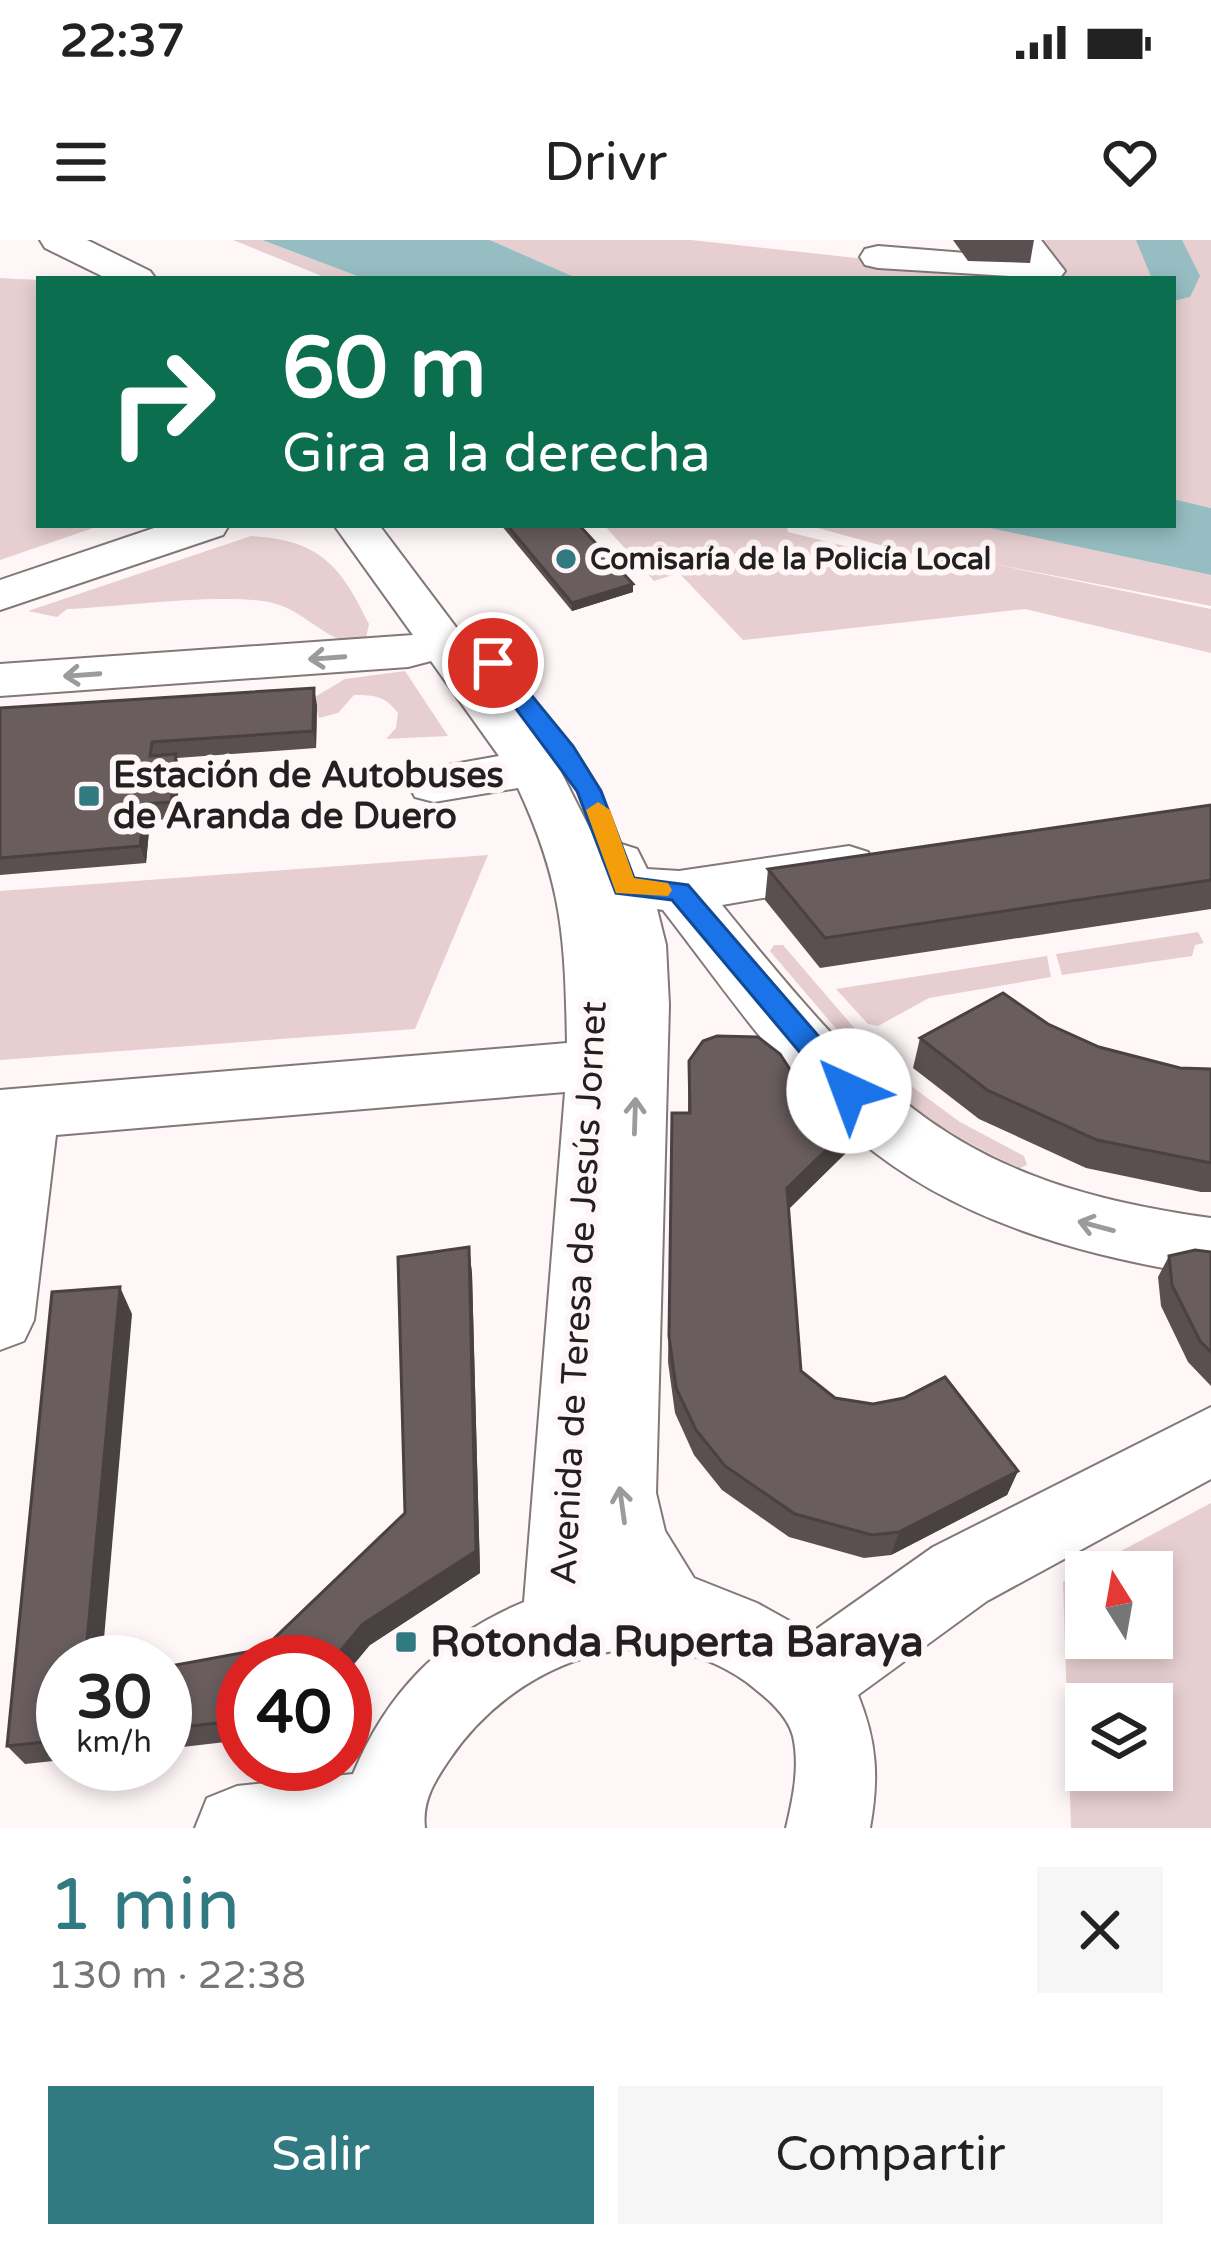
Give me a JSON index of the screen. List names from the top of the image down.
{
  "streets": {
    "street": ["Avenida de Teresa de Jesús Jornet"]
  },
  "places": {
    "other": ["Comisaría de la Policía Local"],
    "transit": ["Estación de Autobuses de Aranda de Duero", "Rotonda Ruperta Baraya"]
  },
  "north": "top",
  "page": {
    "status": "22:37",
    "header": "Drivr",
    "turn": ["60 m", "Gira a la derecha"],
    "speed": "30 km/h",
    "limit": "40",
    "heading": ["1 min", "130 m · 22:38"],
    "buttons": ["Salir", "Compartir"]
  }
}
